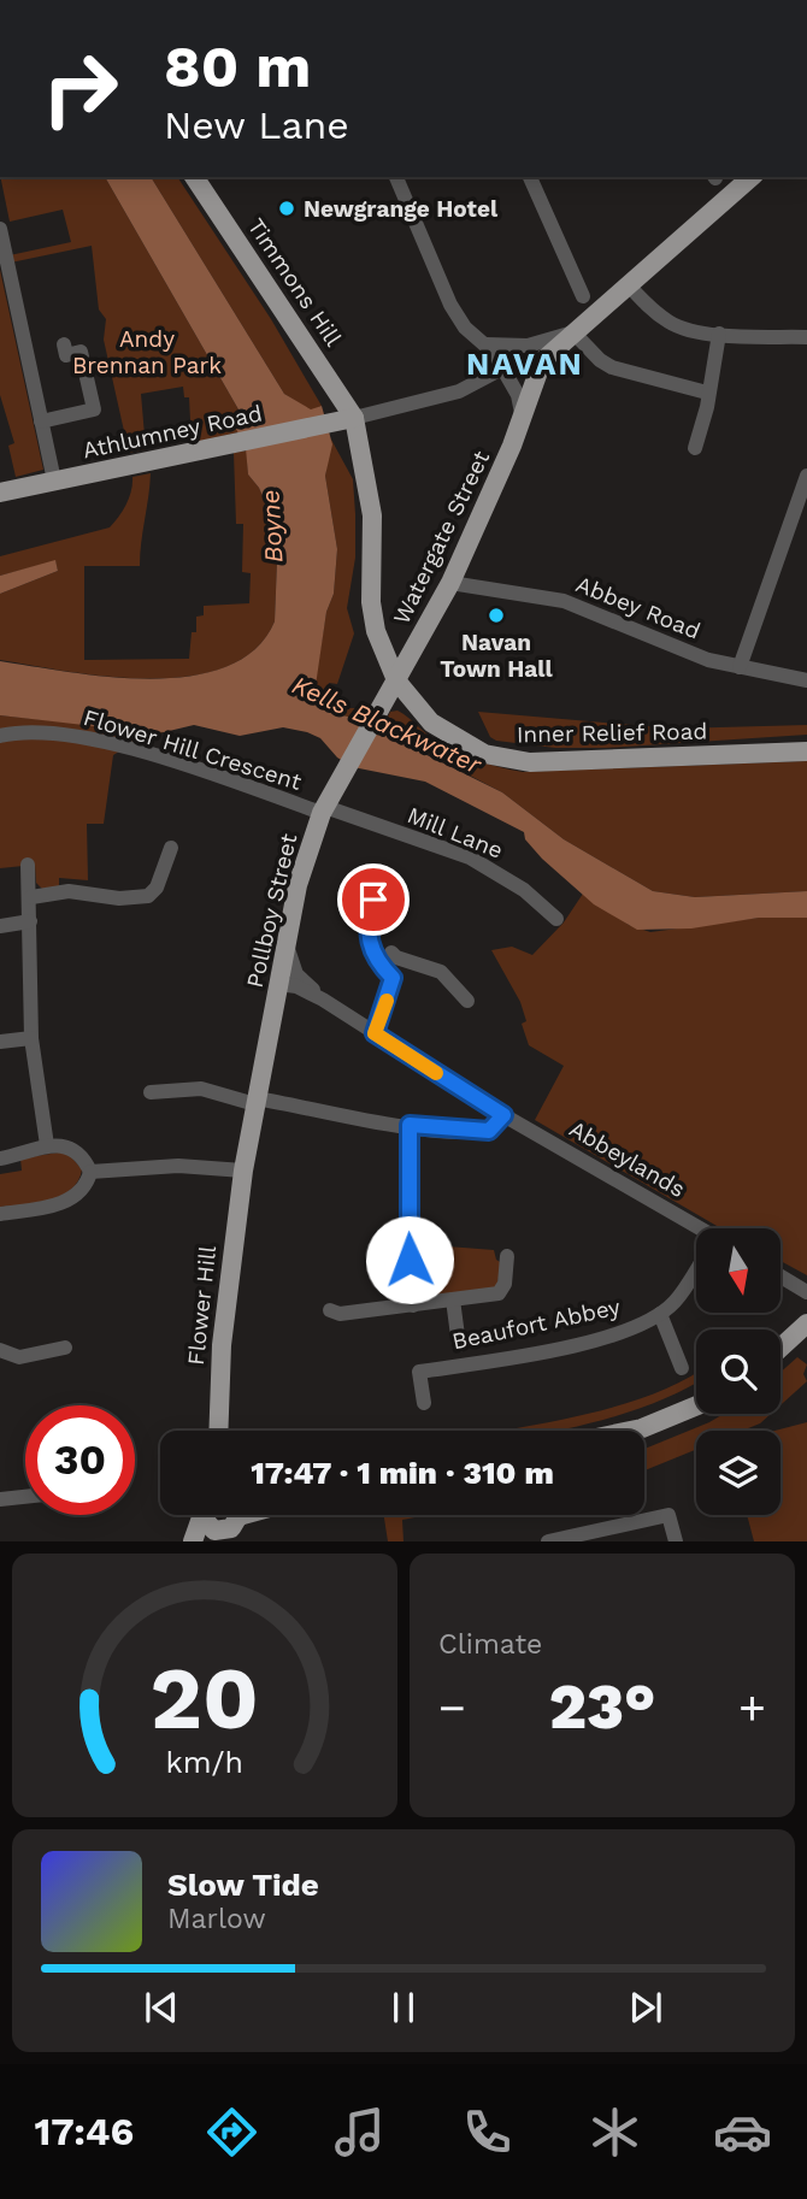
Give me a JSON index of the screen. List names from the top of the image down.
{
  "streets": {
    "main road": [
      "Timmons Hill",
      "Athlumney Road",
      "Watergate Street",
      "Inner Relief Road",
      "Pollboy Street",
      "Flower Hill"
    ],
    "street": [
      "Abbey Road",
      "Flower Hill Crescent",
      "Mill Lane",
      "Abbeylands",
      "Beaufort Abbey"
    ]
  },
  "crossings": [
    ["Timmons Hill", "Athlumney Road"],
    ["Timmons Hill", "Watergate Street"],
    ["Timmons Hill", "Inner Relief Road"],
    ["Timmons Hill", "Pollboy Street"],
    ["Watergate Street", "Abbey Road"],
    ["Watergate Street", "Inner Relief Road"],
    ["Watergate Street", "Pollboy Street"],
    ["Inner Relief Road", "Pollboy Street"],
    ["Flower Hill Crescent", "Mill Lane"],
    ["Flower Hill Crescent", "Pollboy Street"],
    ["Mill Lane", "Pollboy Street"],
    ["Pollboy Street", "Flower Hill"]
  ],
  "districts": ["NAVAN"],
  "water": ["Boyne", "Kells Blackwater"],
  "parks": ["Andy Brennan Park"],
  "places": ["Newgrange Hotel", "Navan Town Hall"],
  "north": "bottom",
  "page": {
    "turn": ["80 m", "New Lane"],
    "limit": "30",
    "trip": "17:47 · 1 min · 310 m",
    "tile": "Climate",
    "heat": ["−", "23°", "+"],
    "song": ["Slow Tide", "Marlow"],
    "tabs": "17:46",
    "gauge": ["20", "km/h"]
  }
}
